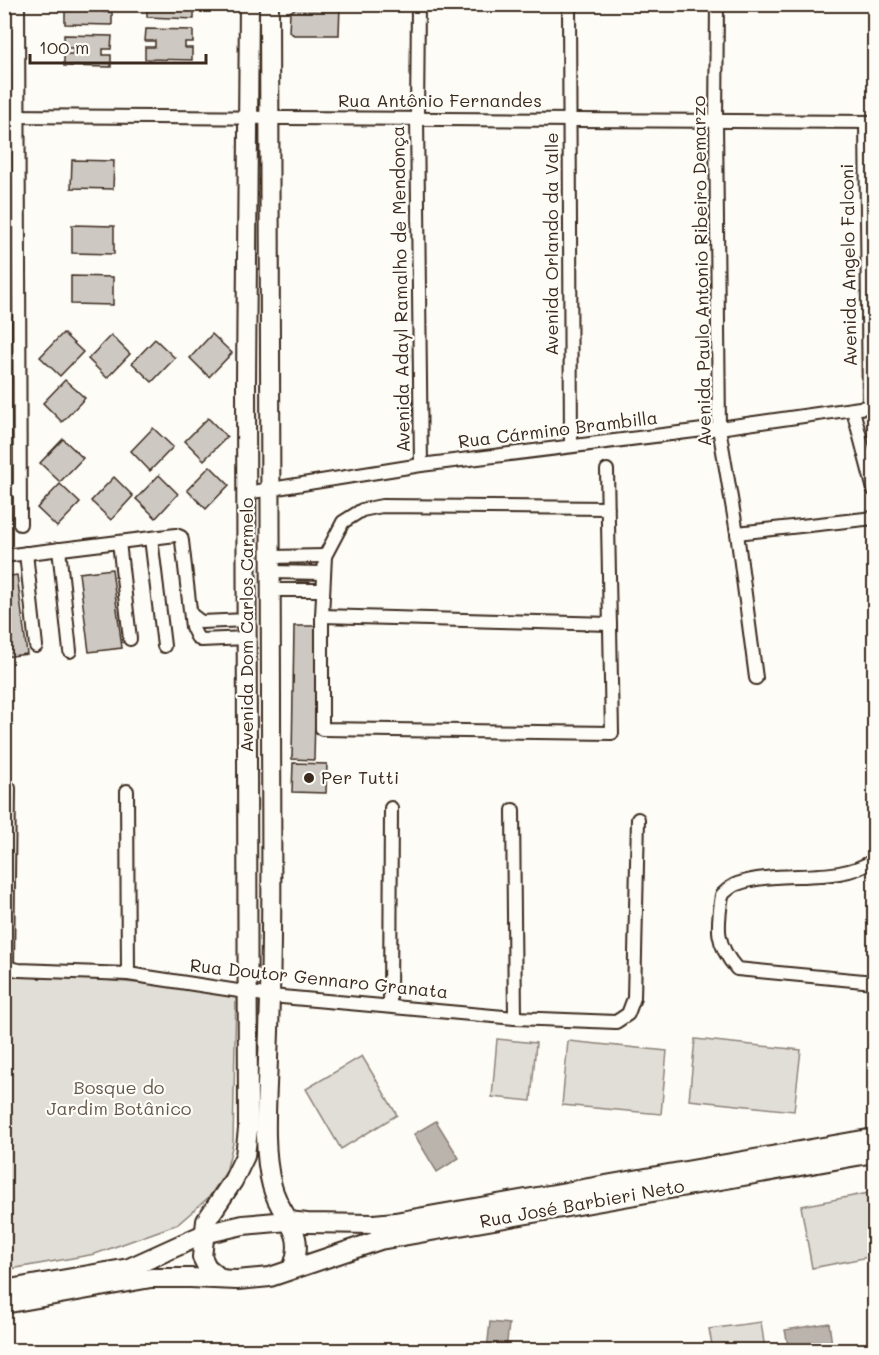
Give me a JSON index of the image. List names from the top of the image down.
{
  "streets": {
    "street": [
      "Rua Antônio Fernandes",
      "Avenida Orlando da Valle",
      "Avenida Angelo Falconi",
      "Avenida Paulo Antonio Ribeiro Demarzo",
      "Avenida Adayl Ramalho de Mendonça",
      "Rua Cármino Brambilla",
      "Avenida Dom Carlos Carmelo",
      "Rua Doutor Gennaro Granata",
      "Rua José Barbieri Neto"
    ]
  },
  "crossings": [
    ["Rua Antônio Fernandes", "Avenida Orlando da Valle"],
    ["Rua Antônio Fernandes", "Avenida Angelo Falconi"],
    ["Rua Antônio Fernandes", "Avenida Paulo Antonio Ribeiro Demarzo"],
    ["Rua Antônio Fernandes", "Avenida Adayl Ramalho de Mendonça"],
    ["Rua Antônio Fernandes", "Avenida Dom Carlos Carmelo"],
    ["Avenida Orlando da Valle", "Rua Cármino Brambilla"],
    ["Avenida Angelo Falconi", "Rua Cármino Brambilla"],
    ["Avenida Paulo Antonio Ribeiro Demarzo", "Rua Cármino Brambilla"],
    ["Avenida Adayl Ramalho de Mendonça", "Rua Cármino Brambilla"],
    ["Rua Cármino Brambilla", "Avenida Dom Carlos Carmelo"],
    ["Avenida Dom Carlos Carmelo", "Rua Doutor Gennaro Granata"],
    ["Avenida Dom Carlos Carmelo", "Rua José Barbieri Neto"]
  ],
  "parks": ["Bosque do Jardim Botânico"],
  "places": ["Per Tutti"],
  "scale_bar": "100 m"
}
